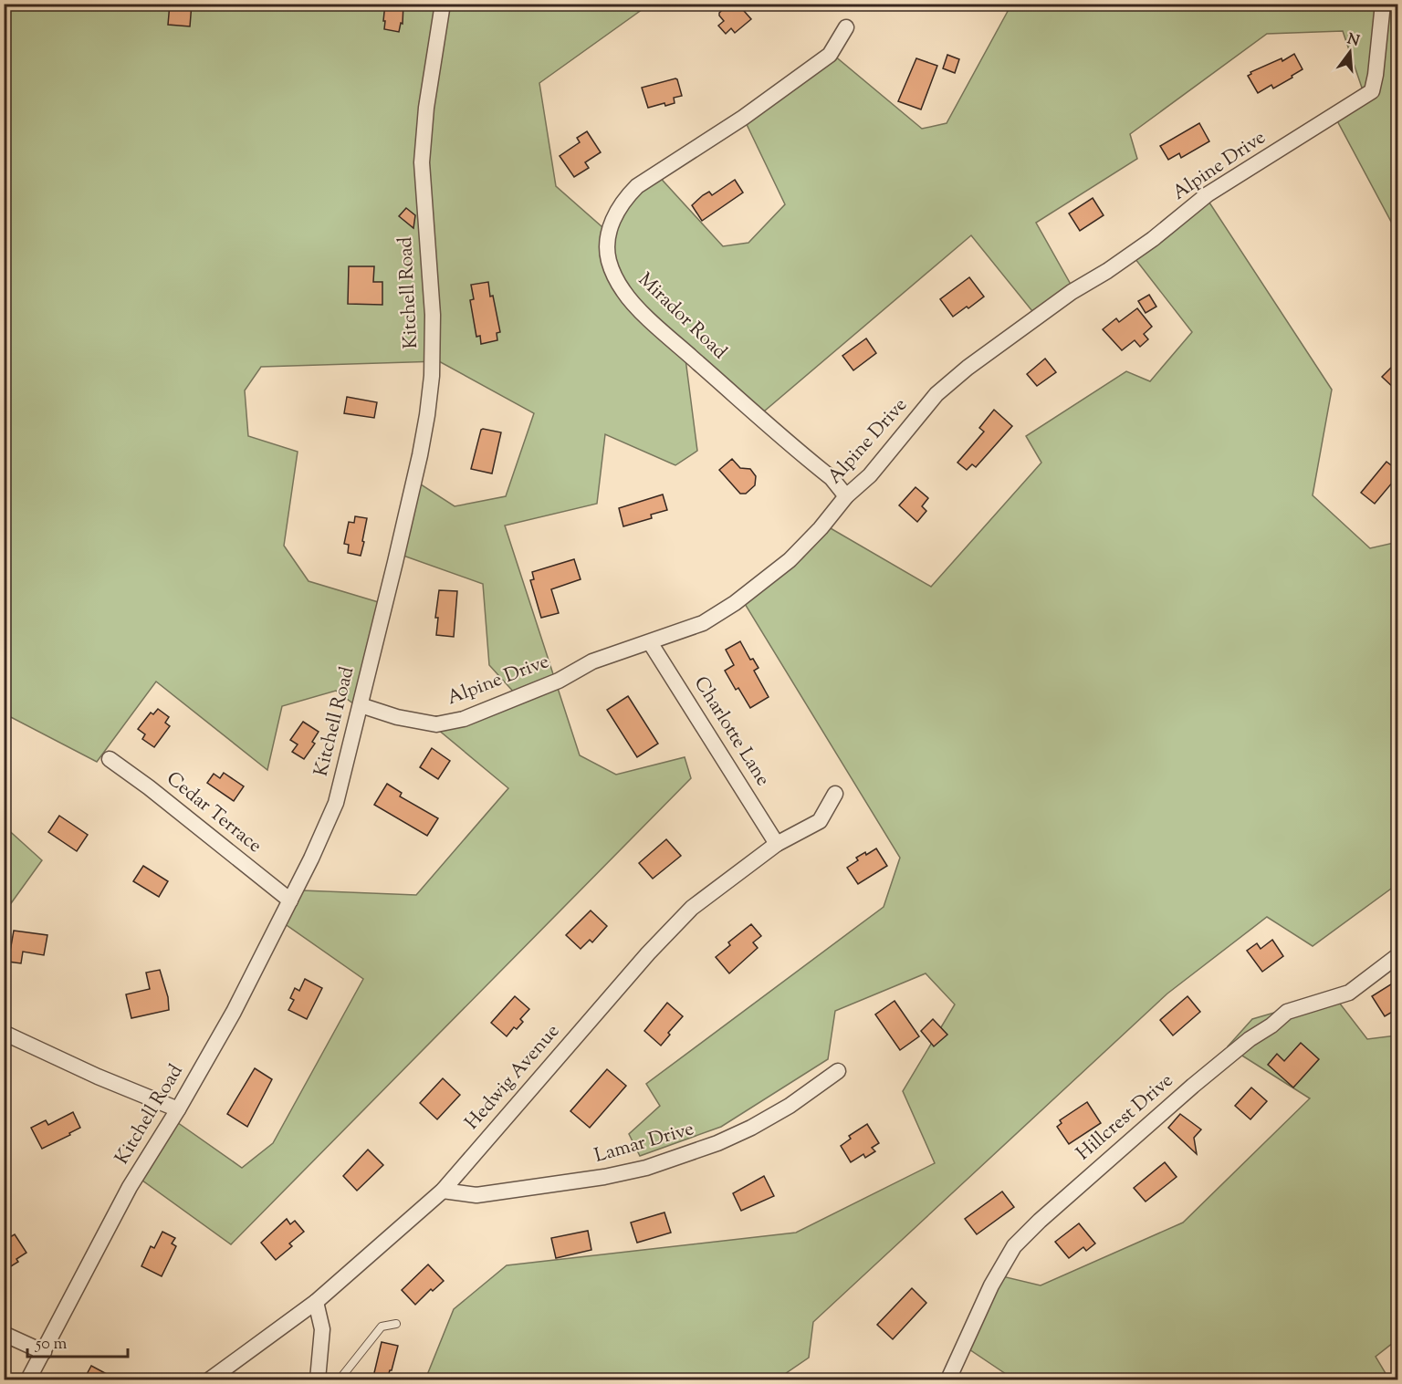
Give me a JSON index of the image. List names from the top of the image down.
{
  "streets": {
    "street": [
      "Alpine Drive",
      "Kitchell Road",
      "Mirador Road",
      "Charlotte Lane",
      "Cedar Terrace",
      "Hedwig Avenue",
      "Hillcrest Drive",
      "Lamar Drive"
    ]
  },
  "crossings": [
    ["Alpine Drive", "Kitchell Road"],
    ["Alpine Drive", "Mirador Road"],
    ["Alpine Drive", "Charlotte Lane"],
    ["Kitchell Road", "Cedar Terrace"],
    ["Charlotte Lane", "Hedwig Avenue"],
    ["Hedwig Avenue", "Lamar Drive"]
  ],
  "scale_bar": "50 m",
  "north": "top"
}
